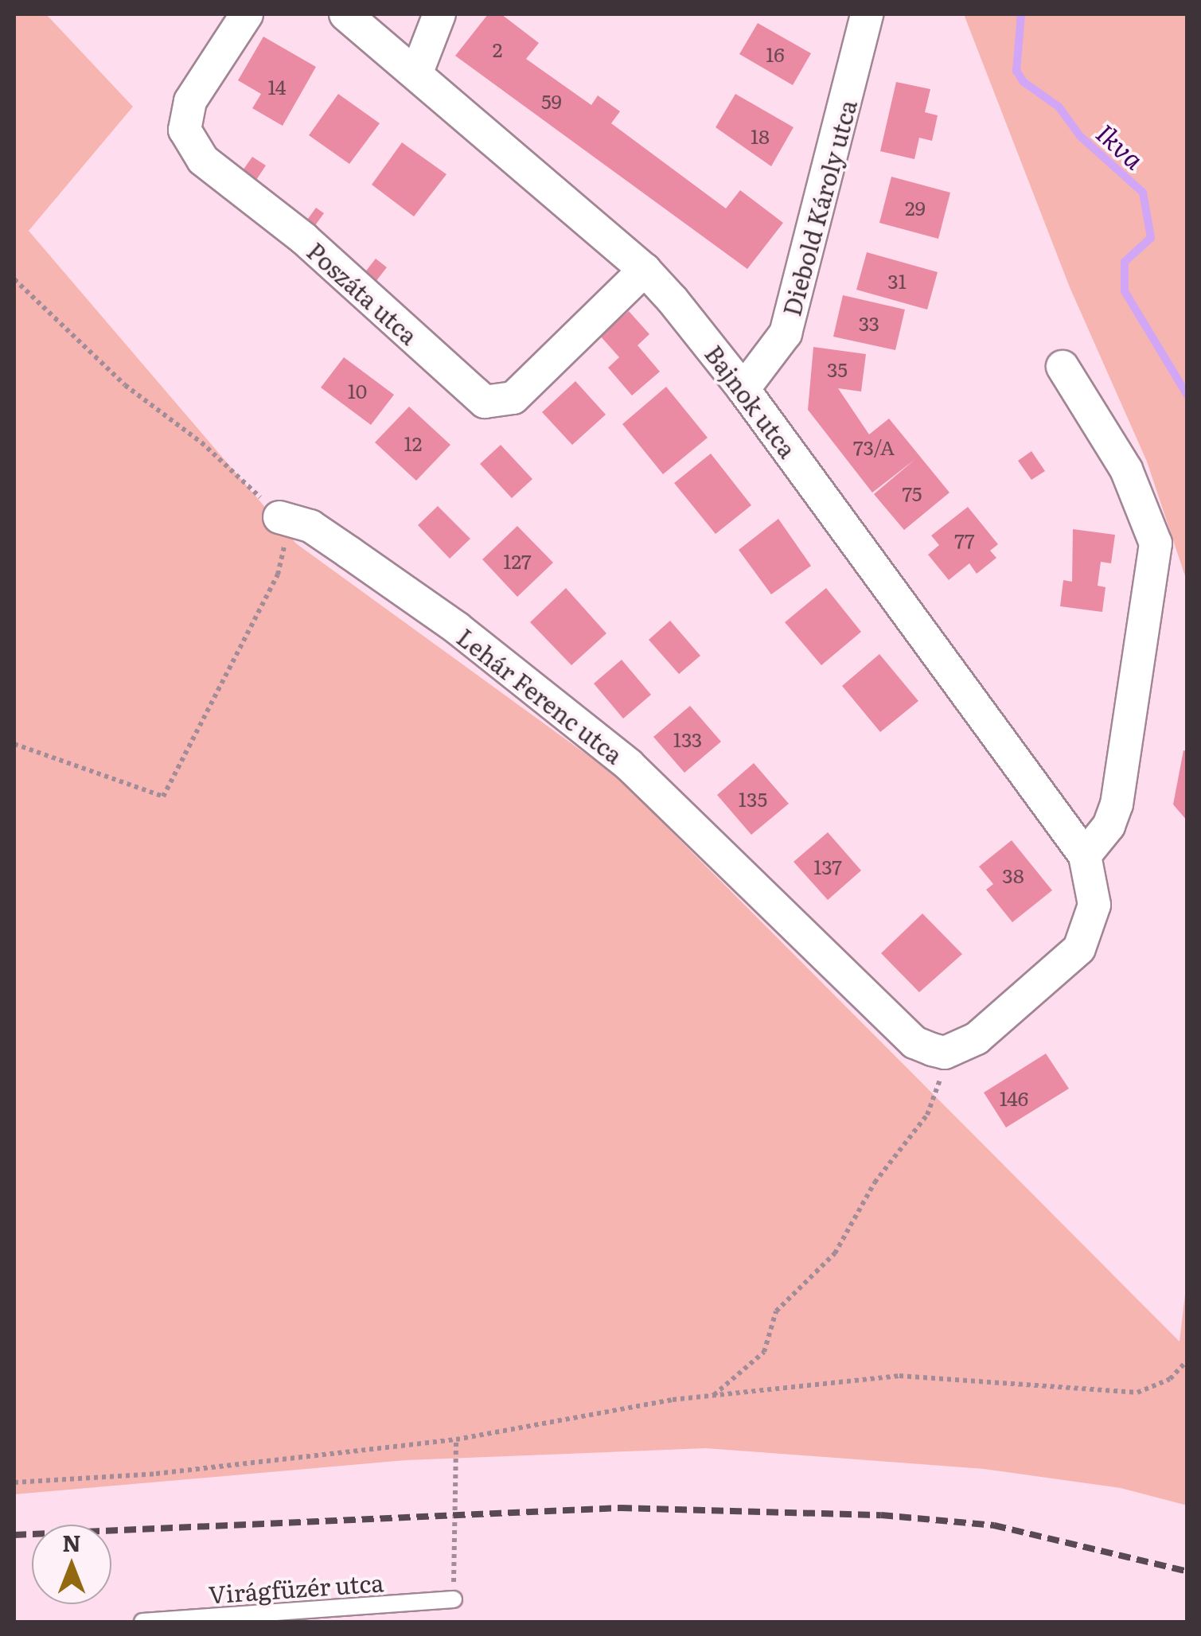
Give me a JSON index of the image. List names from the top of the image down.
{
  "streets": {
    "street": [
      "Diebold Károly utca",
      "Poszáta utca",
      "Bajnok utca",
      "Lehár Ferenc utca"
    ],
    "lane": ["Virágfüzér utca"]
  },
  "crossings": [
    ["Diebold Károly utca", "Bajnok utca"],
    ["Poszáta utca", "Bajnok utca"],
    ["Bajnok utca", "Lehár Ferenc utca"]
  ],
  "water": ["Ikva"],
  "house_numbers": [
    "2",
    "16",
    "14",
    "59",
    "18",
    "29",
    "31",
    "33",
    "35",
    "10",
    "12",
    "73/A",
    "75",
    "77",
    "127",
    "133",
    "135",
    "137",
    "38",
    "146"
  ],
  "north": "top"
}
